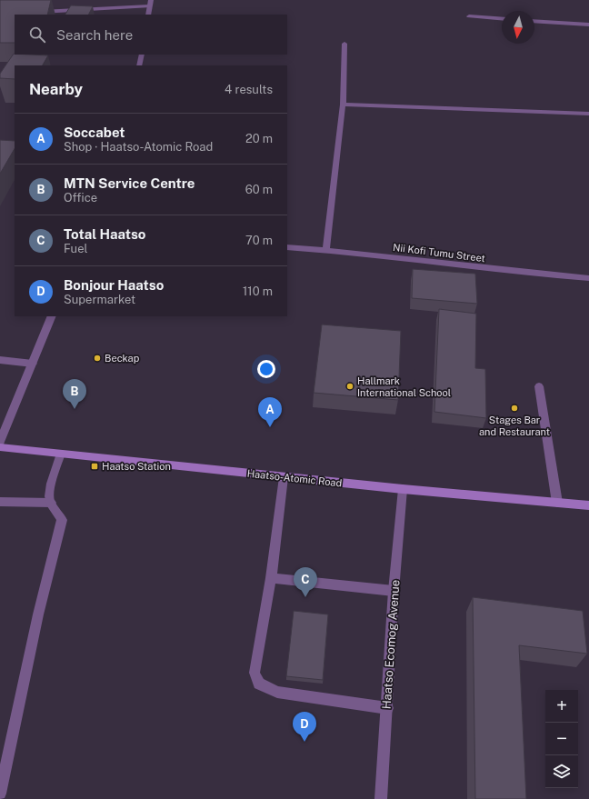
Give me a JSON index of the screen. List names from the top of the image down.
{
  "streets": {
    "main road": ["Haatso-Atomic Road"],
    "street": ["Nii Kofi Tumu Street", "Haatso Ecomog Avenue"]
  },
  "crossings": [
    ["Haatso-Atomic Road", "Haatso Ecomog Avenue"]
  ],
  "places": {
    "other": ["Beckap", "Hallmark International School", "Stages Bar and Restaurant"],
    "transit": ["Haatso Station"]
  },
  "north": "bottom",
  "page": {
    "search": "Search here",
    "heading": ["Nearby", "4 results"],
    "list": [
      {
        "mark": "A",
        "name": "Soccabet",
        "note": "Shop · Haatso-Atomic Road",
        "value": "20 m"
      },
      {
        "mark": "B",
        "name": "MTN Service Centre",
        "note": "Office",
        "value": "60 m"
      },
      {
        "mark": "C",
        "name": "Total Haatso",
        "note": "Fuel",
        "value": "70 m"
      },
      {
        "mark": "D",
        "name": "Bonjour Haatso",
        "note": "Supermarket",
        "value": "110 m"
      }
    ],
    "pins": [
      "B",
      "A",
      "C",
      "D"
    ],
    "map_buttons": ["+", "−"]
  }
}
